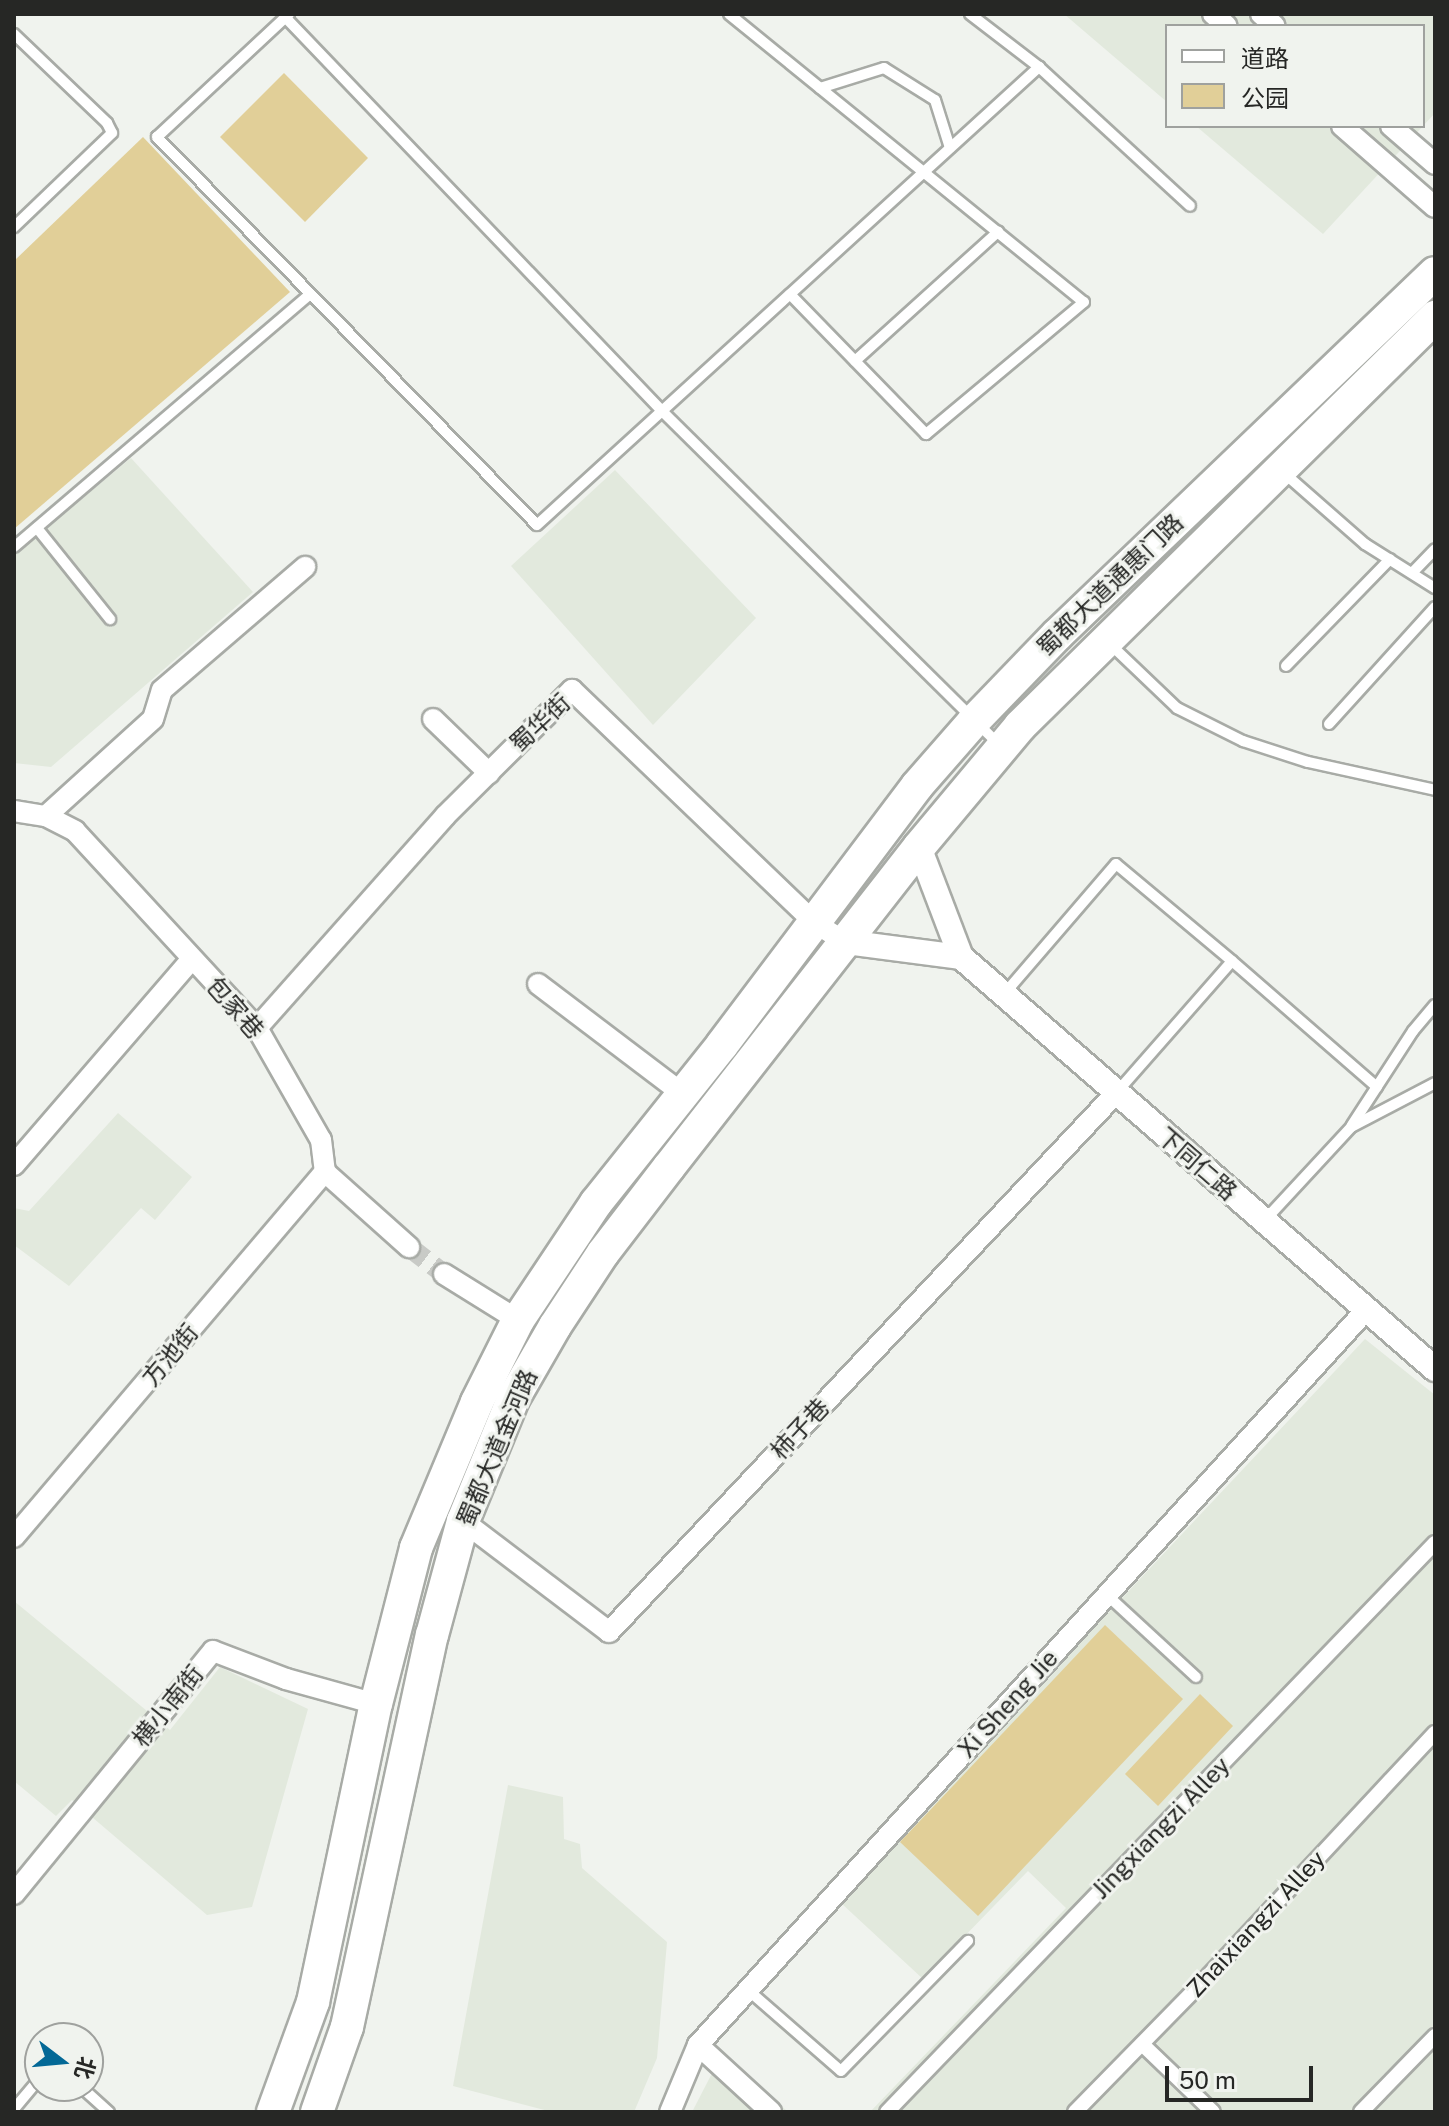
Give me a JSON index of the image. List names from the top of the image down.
{
  "streets": {
    "main road": ["蜀都大道通惠门路", "蜀都大道金河路"],
    "street": [
      "蜀华街",
      "包家巷",
      "下同仁路",
      "方池街",
      "柿子巷",
      "Xi Sheng Jie",
      "横小南街",
      "Jingxiangzi Alley",
      "Zhaixiangzi Alley"
    ]
  },
  "crossings": [
    ["蜀都大道通惠门路", "蜀华街"],
    ["蜀都大道通惠门路", "下同仁路"],
    ["蜀都大道通惠门路", "蜀都大道金河路"],
    ["蜀华街", "包家巷"],
    ["蜀华街", "蜀都大道金河路"],
    ["包家巷", "方池街"],
    ["下同仁路", "柿子巷"],
    ["下同仁路", "蜀都大道金河路"],
    ["下同仁路", "Xi Sheng Jie"],
    ["柿子巷", "蜀都大道金河路"],
    ["蜀都大道金河路", "横小南街"]
  ],
  "legend": ["道路", "公园"],
  "scale_bar": "50 m",
  "north": "right"
}
